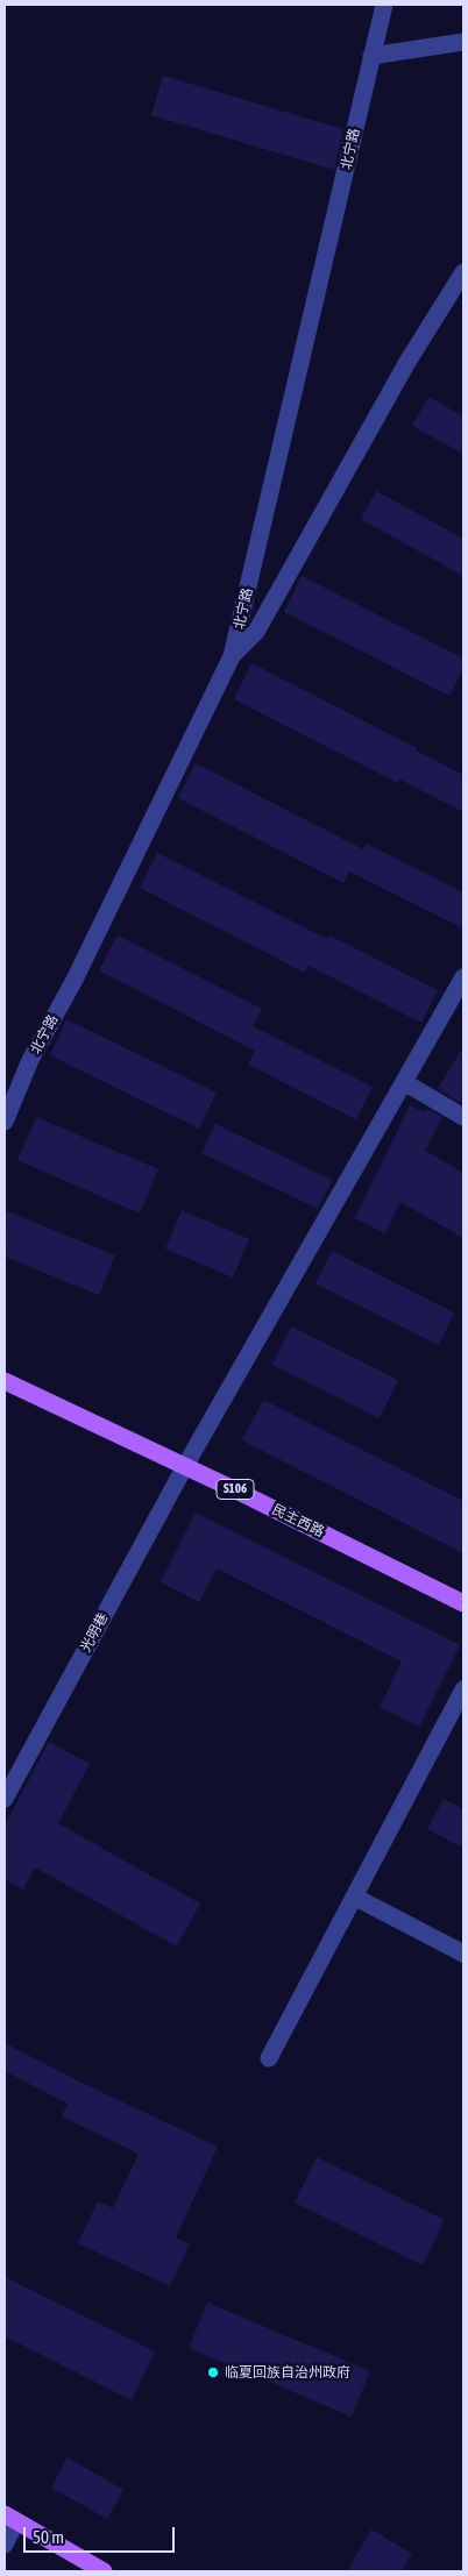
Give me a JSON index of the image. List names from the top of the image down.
{
  "streets": {
    "main road": ["S106", "民主西路"],
    "street": ["北宁路", "光明巷"]
  },
  "crossings": [
    ["民主西路", "光明巷"]
  ],
  "places": ["临夏回族自治州政府"],
  "scale_bar": "50 m"
}
